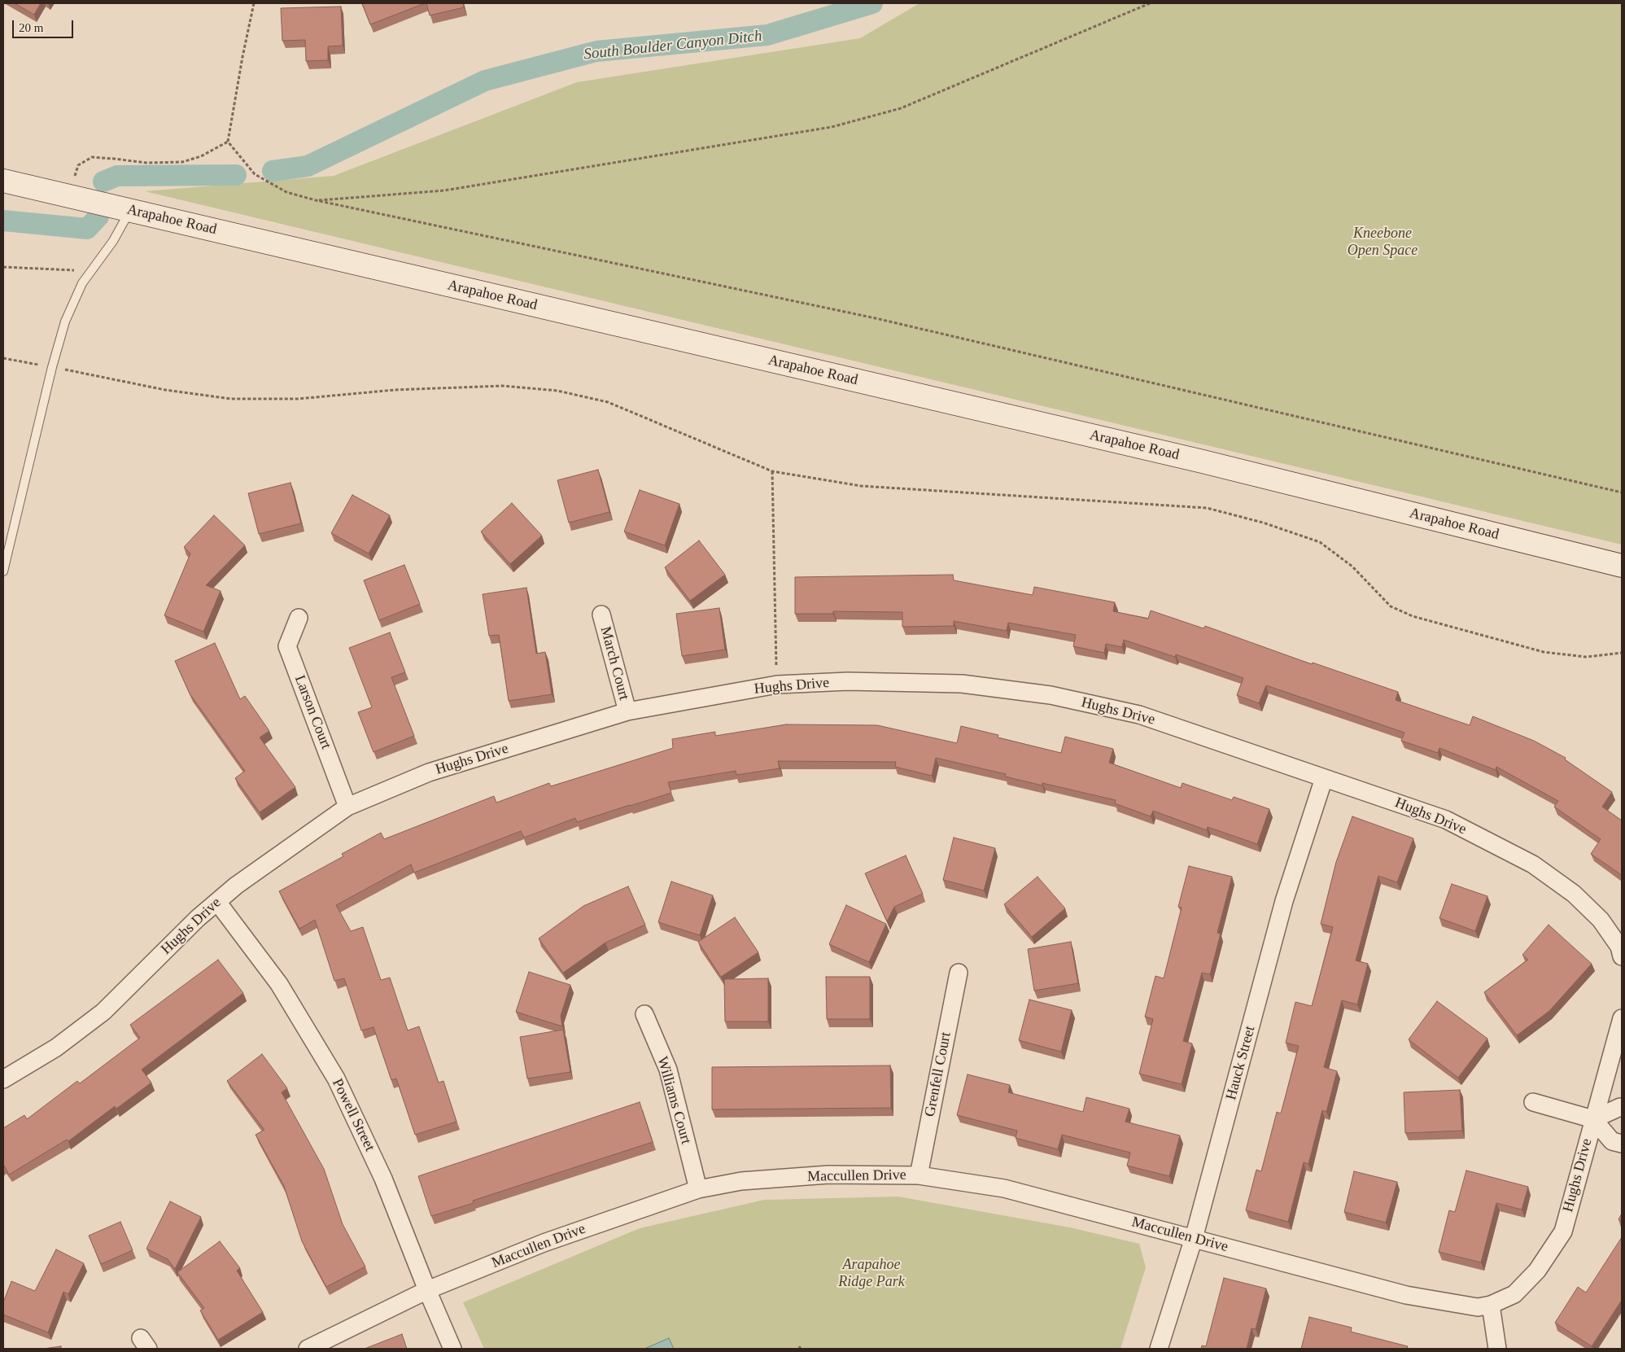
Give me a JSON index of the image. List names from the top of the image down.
{
  "streets": {
    "main road": ["Arapahoe Road"],
    "street": [
      "March Court",
      "Hughs Drive",
      "Larson Court",
      "Hauck Street",
      "Grenfell Court",
      "Williams Court",
      "Powell Street",
      "Maccullen Drive"
    ]
  },
  "crossings": [
    ["March Court", "Hughs Drive"],
    ["Hughs Drive", "Larson Court"],
    ["Hughs Drive", "Hauck Street"],
    ["Hughs Drive", "Powell Street"],
    ["Hughs Drive", "Maccullen Drive"],
    ["Hauck Street", "Maccullen Drive"],
    ["Grenfell Court", "Maccullen Drive"],
    ["Williams Court", "Maccullen Drive"],
    ["Powell Street", "Maccullen Drive"]
  ],
  "water": ["South Boulder Canyon Ditch"],
  "parks": ["Kneebone Open Space", "Arapahoe Ridge Park"],
  "scale_bar": "20 m"
}
